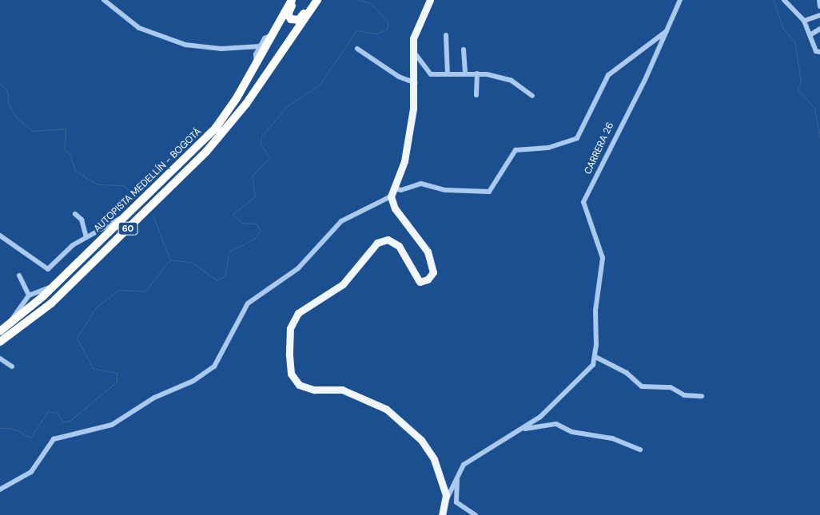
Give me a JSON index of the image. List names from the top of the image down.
{
  "streets": {
    "highway": ["AUTOPISTA MEDELLÍN - BOGOTÁ", "60"],
    "street": ["CARRERA 26"]
  }
}
